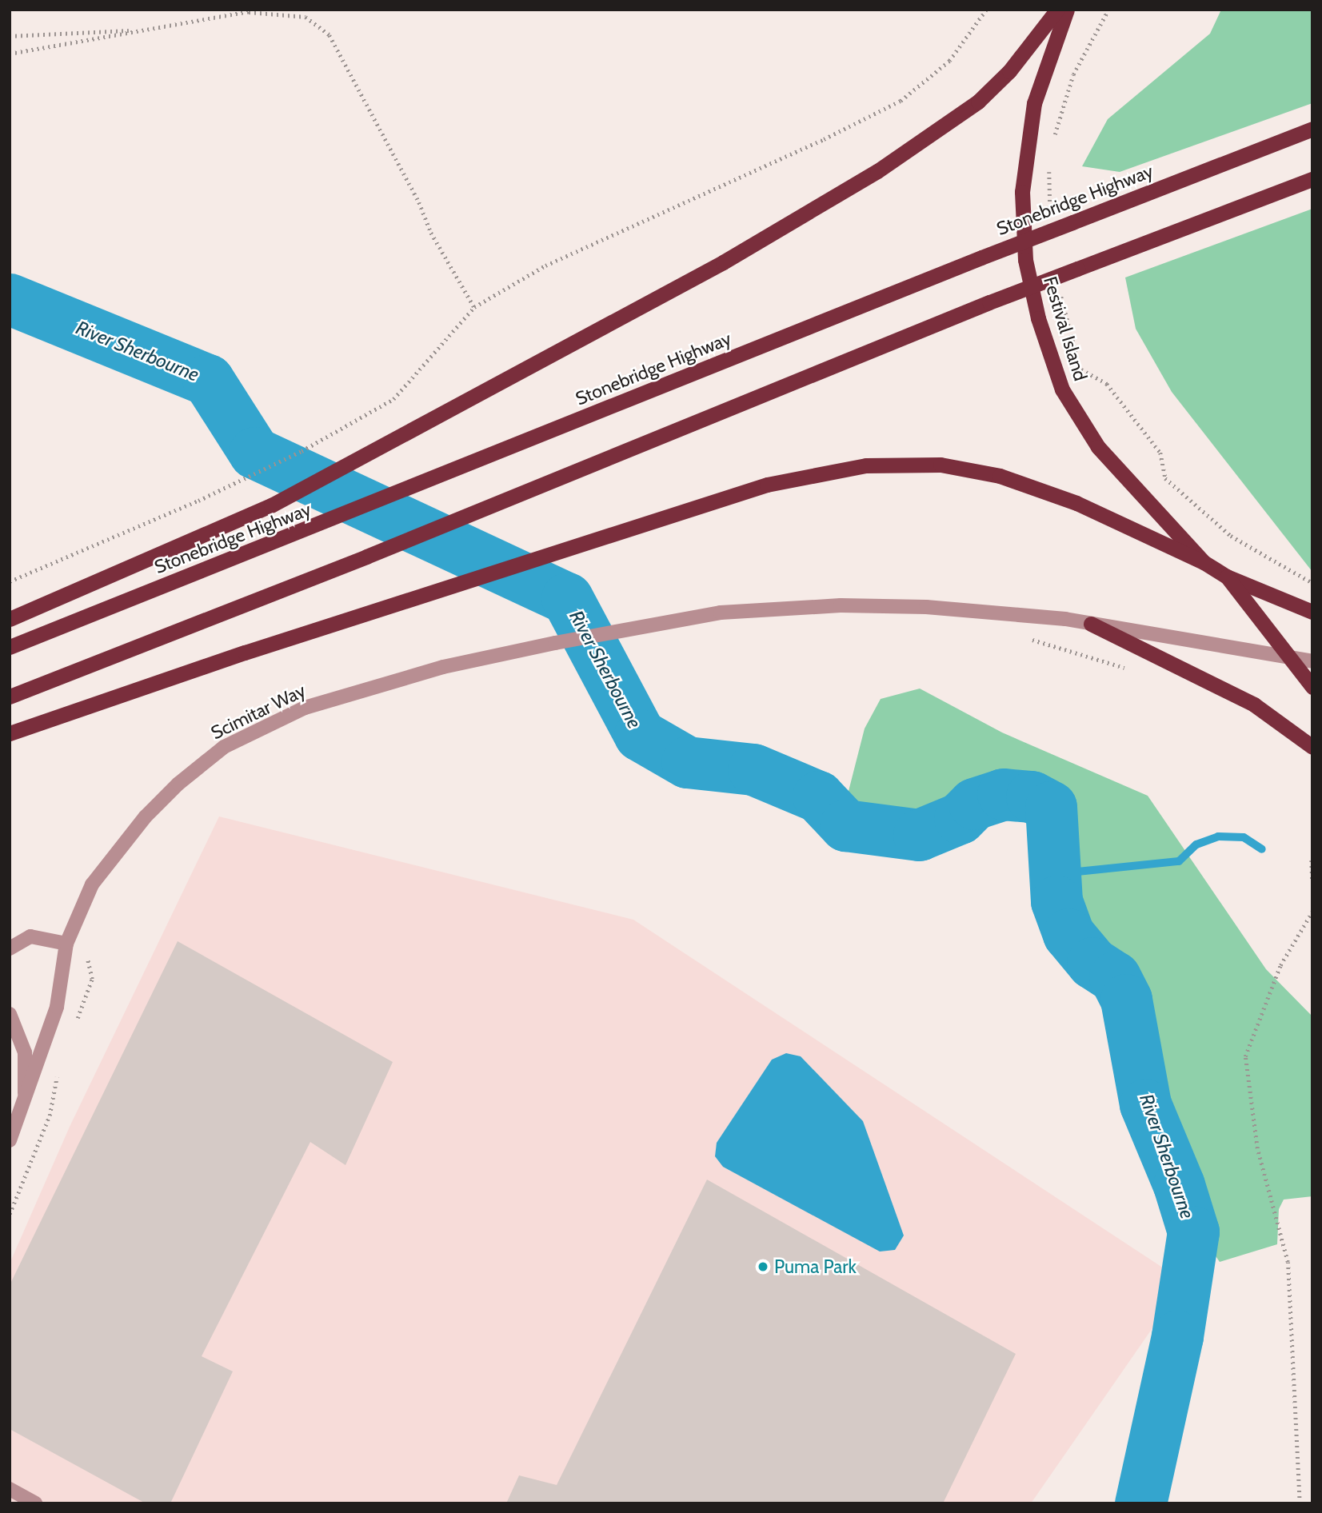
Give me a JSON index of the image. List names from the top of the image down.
{
  "streets": {
    "highway": ["Stonebridge Highway", "Festival Island"],
    "street": ["Scimitar Way"]
  },
  "water": ["River Sherbourne"],
  "places": ["Puma Park"]
}
